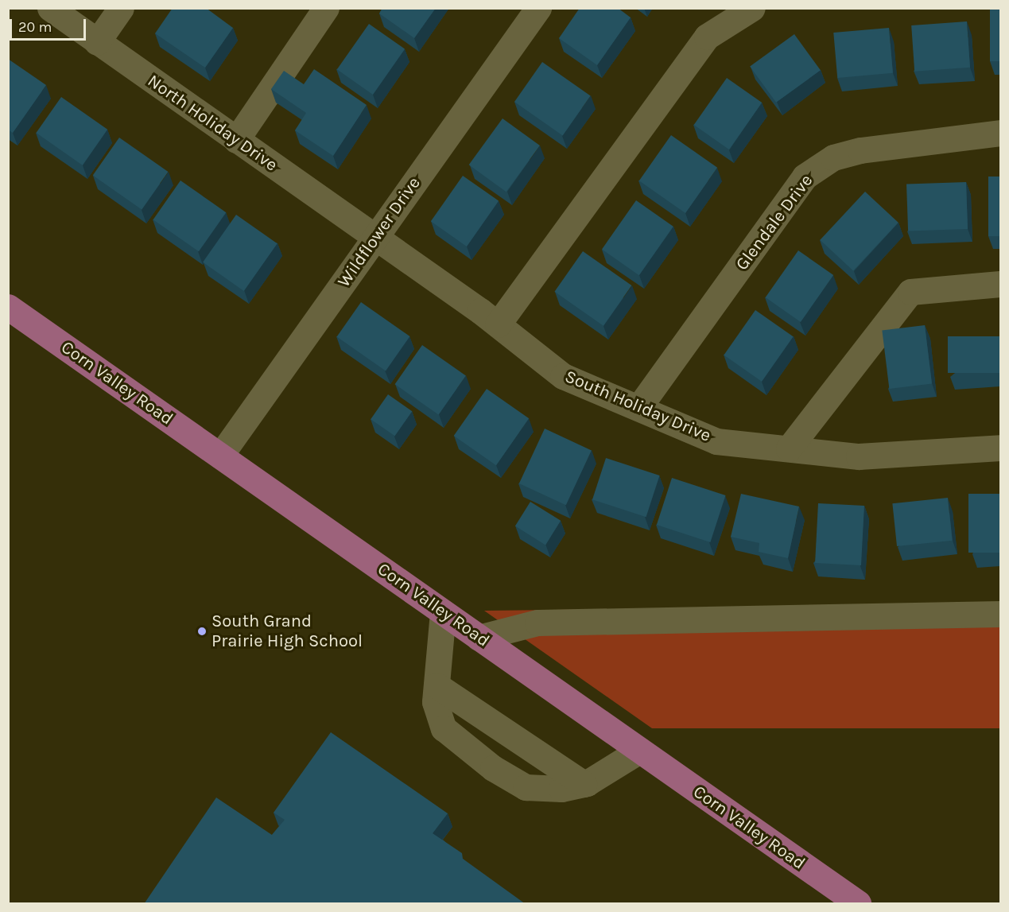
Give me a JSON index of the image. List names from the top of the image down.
{
  "streets": {
    "main road": ["Corn Valley Road"],
    "street": [
      "North Holiday Drive",
      "Glendale Drive",
      "Wildflower Drive",
      "South Holiday Drive"
    ]
  },
  "crossings": [
    ["North Holiday Drive", "Wildflower Drive"],
    ["North Holiday Drive", "South Holiday Drive"],
    ["Glendale Drive", "South Holiday Drive"],
    ["Wildflower Drive", "Corn Valley Road"],
    ["Wildflower Drive", "South Holiday Drive"]
  ],
  "places": ["South Grand Prairie High School"],
  "scale_bar": "20 m"
}
